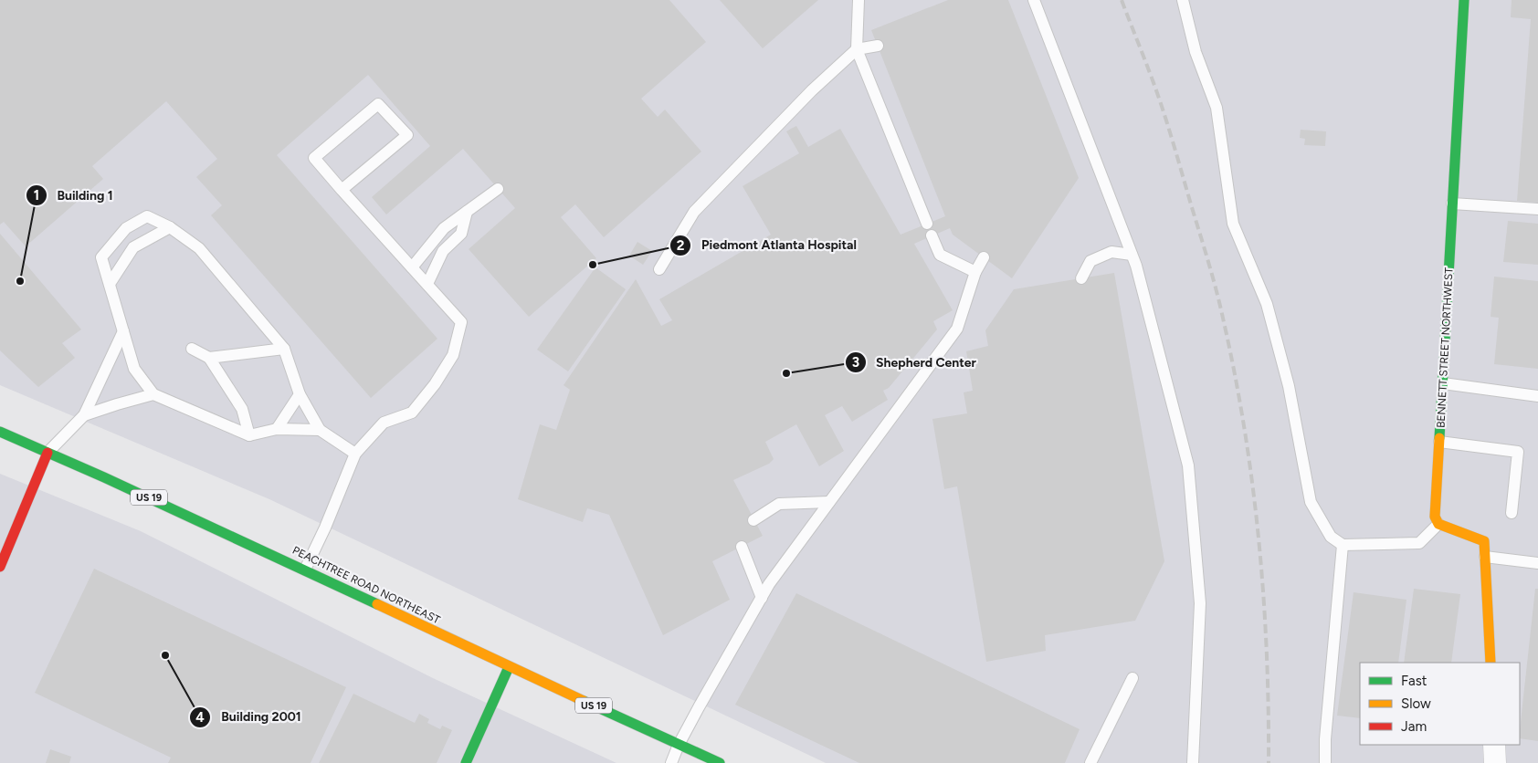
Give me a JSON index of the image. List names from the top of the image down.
{
  "streets": {
    "main road": ["BENNETT STREET NORTHWEST", "US 19", "PEACHTREE ROAD NORTHEAST"]
  },
  "places": [
    "Piedmont Atlanta Hospital",
    "Building 1",
    "Shepherd Center",
    "Building 2001"
  ],
  "legend": ["Fast", "Slow", "Jam"]
}
